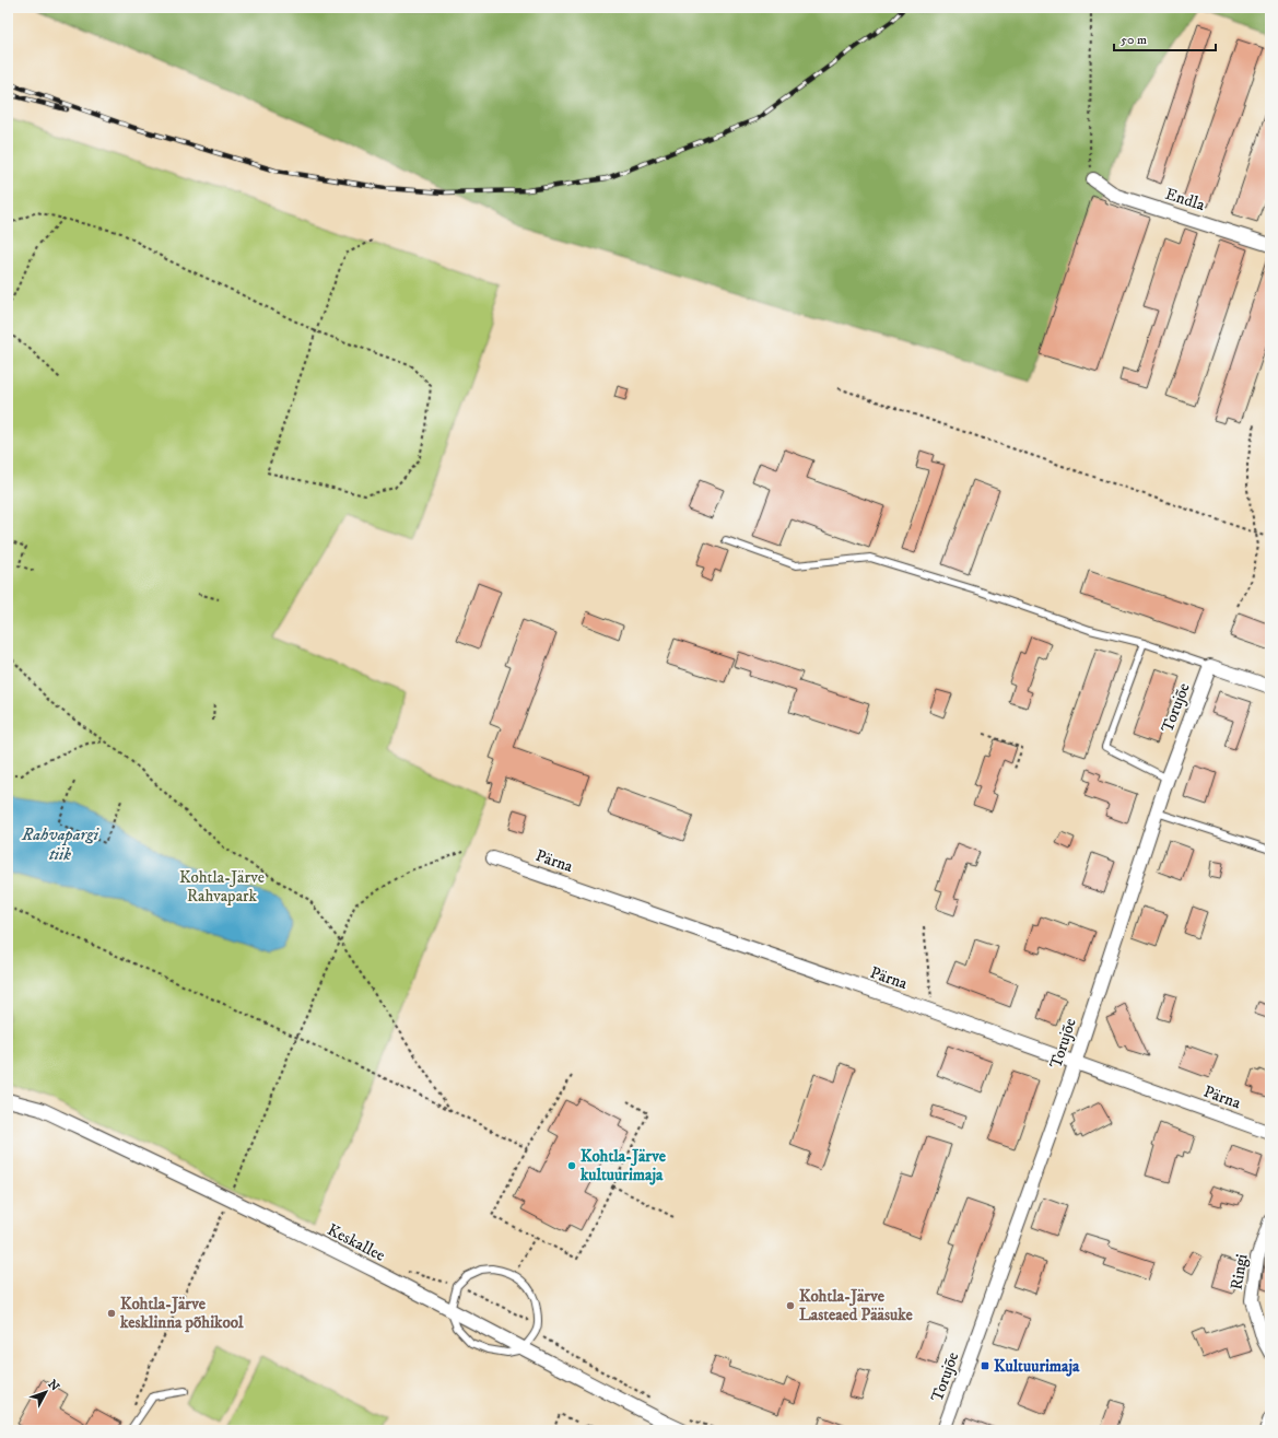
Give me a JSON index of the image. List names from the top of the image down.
{
  "streets": {
    "street": [
      "Endla",
      "Torujõe",
      "Pärna",
      "Keskallee",
      "Ringi"
    ]
  },
  "crossings": [
    ["Torujõe", "Pärna"]
  ],
  "water": ["Rahvapargi tiik"],
  "parks": ["Kohtla-Järve Rahvapark"],
  "places": {
    "other": ["Kohtla-Järve kultuurimaja", "Kohtla-Järve Lasteaed Pääsuke", "Kohtla-Järve kesklinna põhikool"],
    "transit": ["Kultuurimaja"]
  },
  "scale_bar": "50 m",
  "north": "top right"
}
